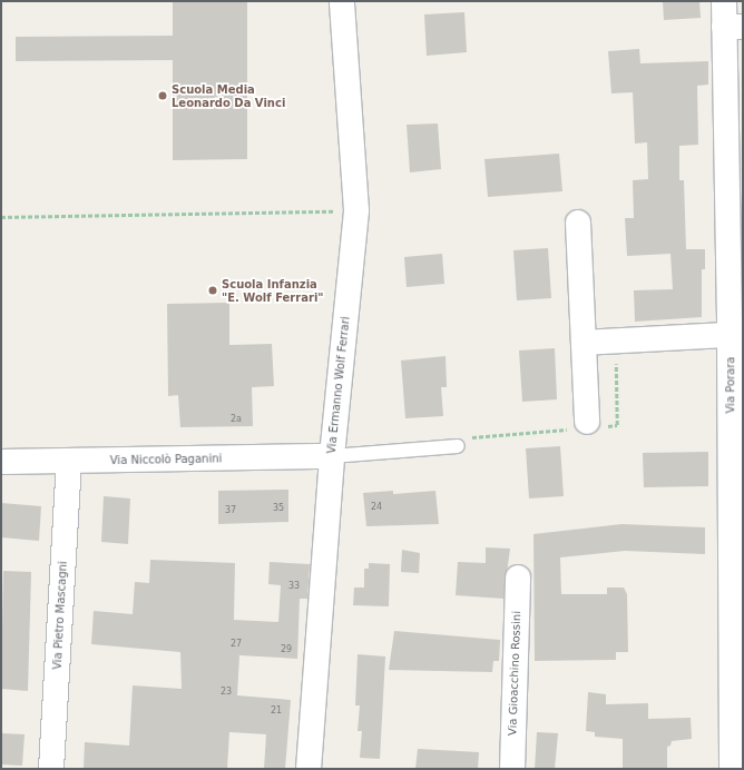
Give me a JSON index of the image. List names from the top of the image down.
{
  "streets": {
    "street": [
      "Via Ermanno Wolf Ferrari",
      "Via Porara",
      "Via Niccolò Paganini",
      "Via Pietro Mascagni",
      "Via Gioacchino Rossini"
    ]
  },
  "crossings": [
    ["Via Ermanno Wolf Ferrari", "Via Niccolò Paganini"],
    ["Via Niccolò Paganini", "Via Pietro Mascagni"]
  ],
  "places": ["Scuola Media Leonardo Da Vinci", "Scuola Infanzia \"E. Wolf Ferrari\""],
  "house_numbers": [
    "2a",
    "24",
    "35",
    "37",
    "33",
    "27",
    "29",
    "23",
    "21"
  ]
}
